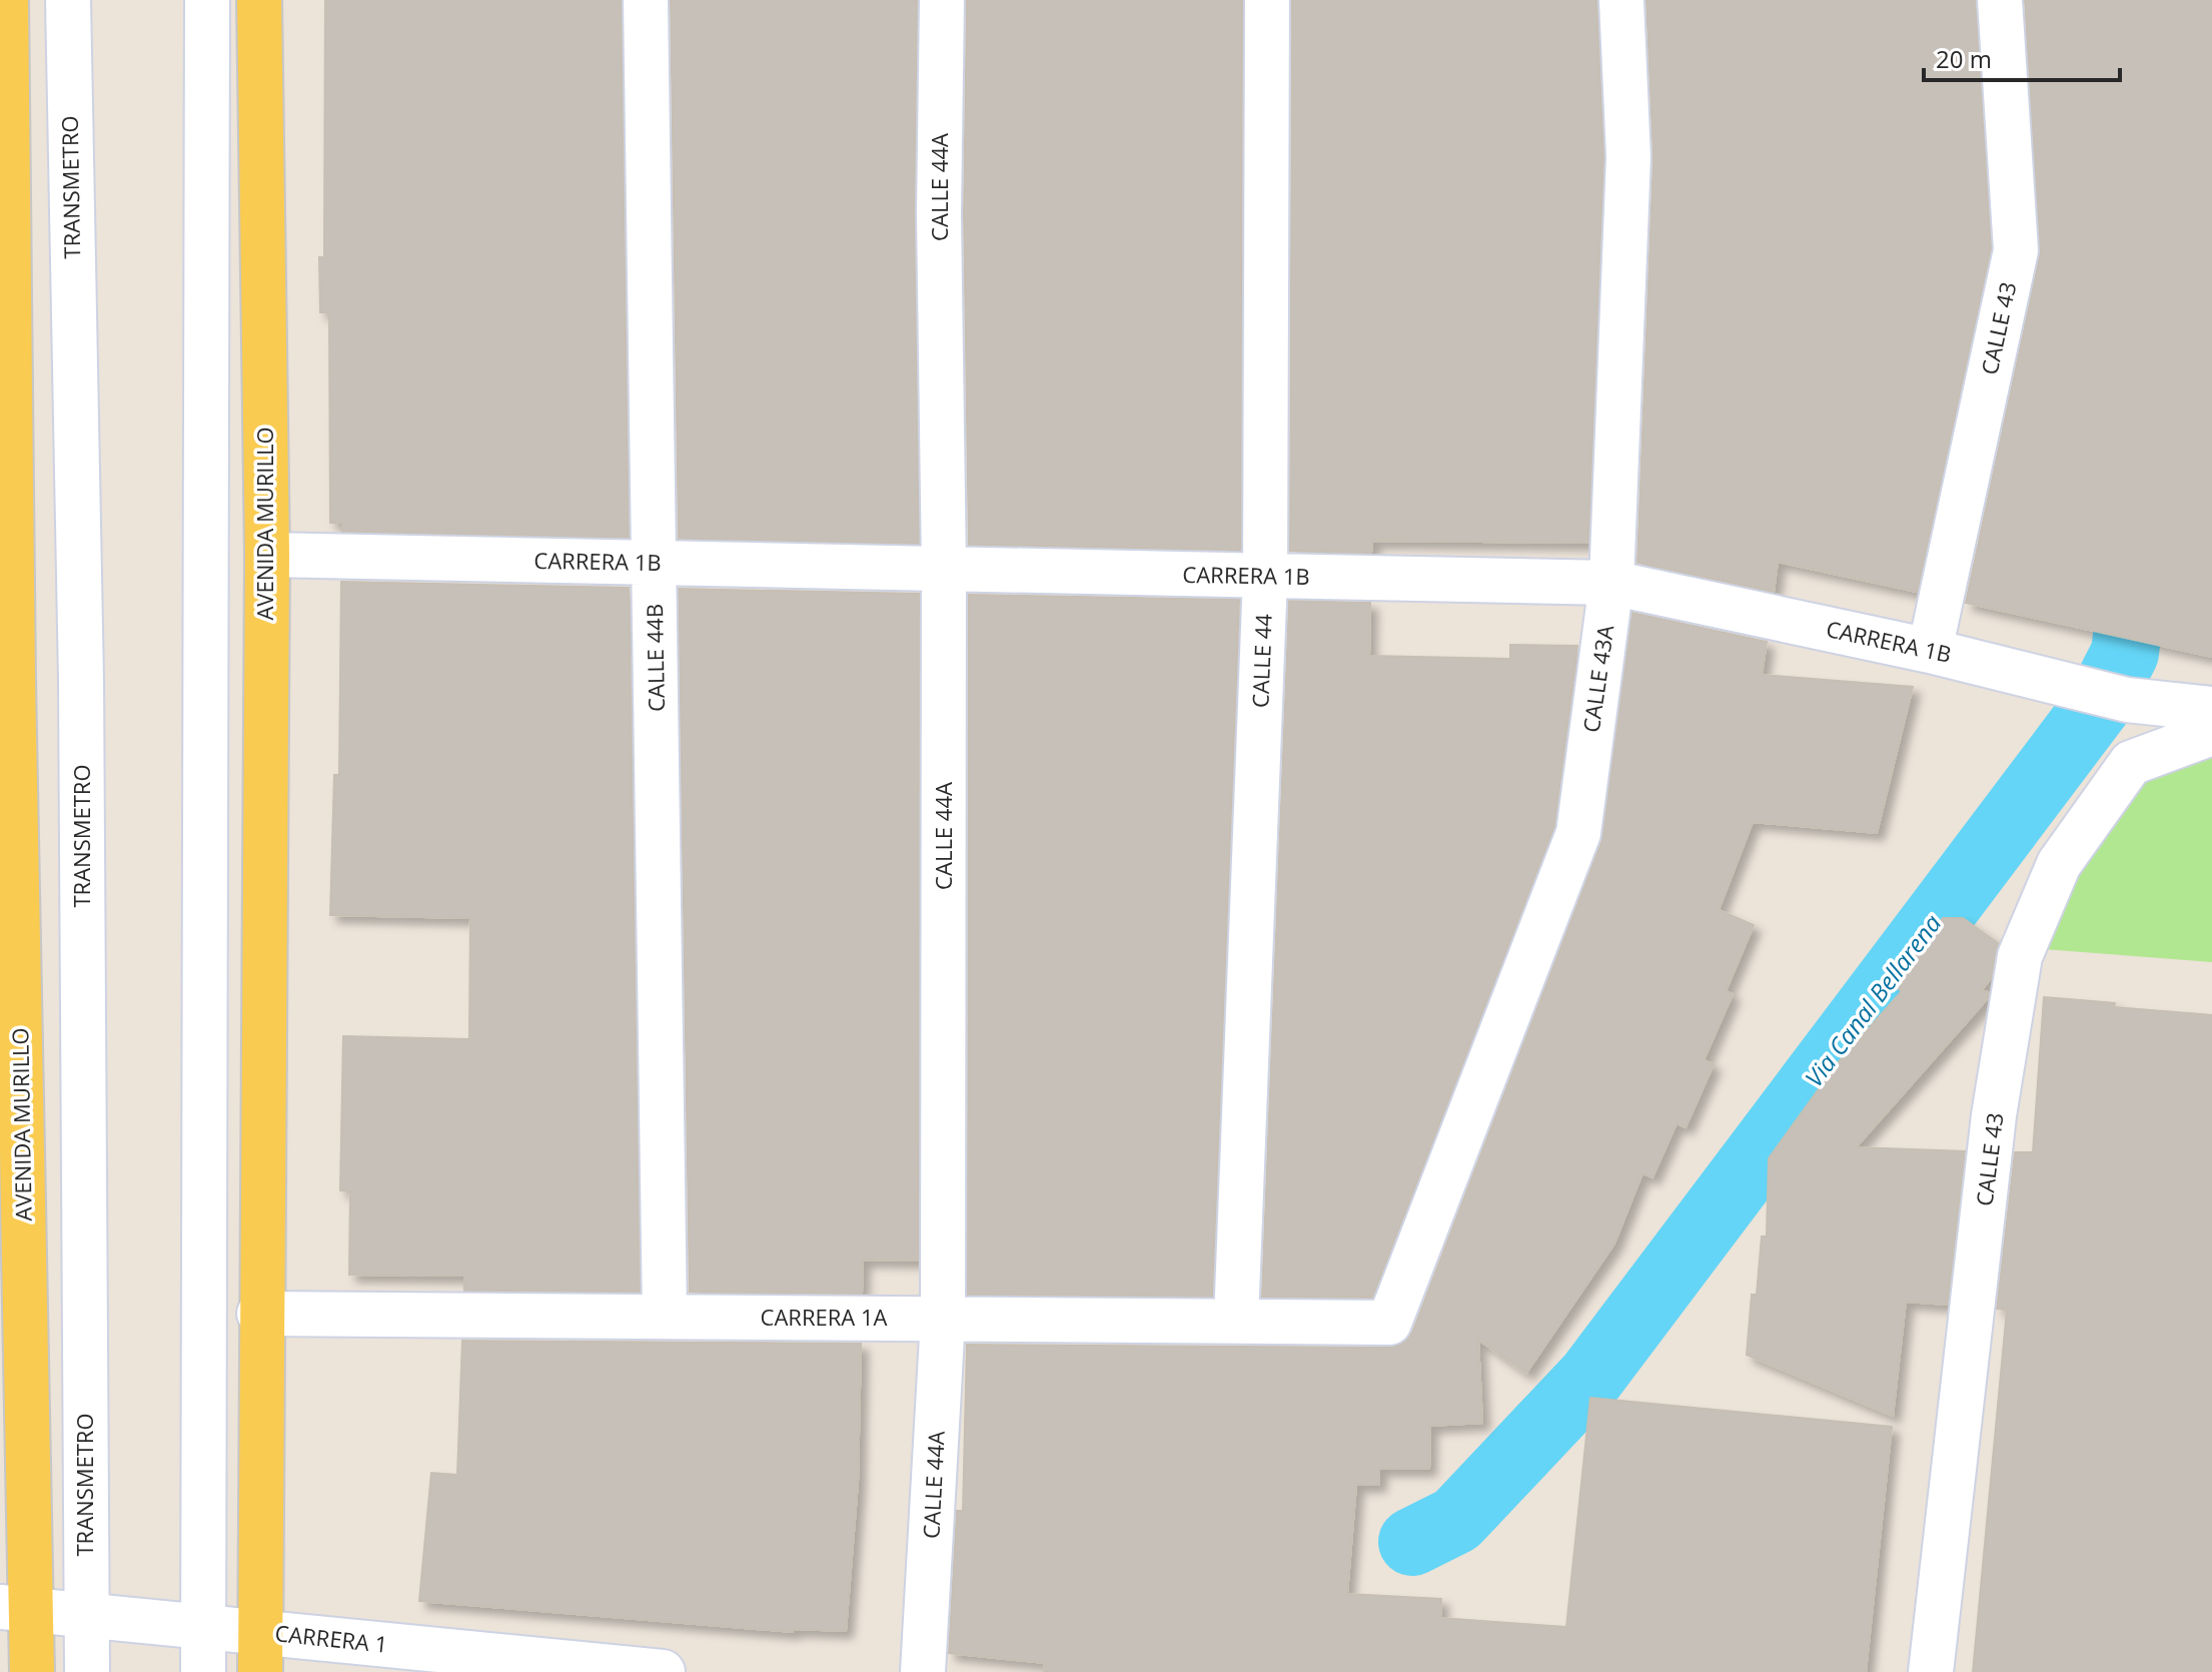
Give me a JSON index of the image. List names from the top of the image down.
{
  "streets": {
    "main road": ["AVENIDA MURILLO"],
    "street": [
      "TRANSMETRO",
      "CALLE 44A",
      "CALLE 43",
      "CARRERA 1B",
      "CALLE 44B",
      "CALLE 44",
      "CALLE 43A",
      "CARRERA 1A",
      "CARRERA 1"
    ]
  },
  "crossings": [
    ["TRANSMETRO", "CARRERA 1"],
    ["CALLE 44A", "CARRERA 1B"],
    ["CALLE 44A", "CARRERA 1A"],
    ["CALLE 43", "CARRERA 1B"],
    ["AVENIDA MURILLO", "CARRERA 1B"],
    ["AVENIDA MURILLO", "CARRERA 1A"],
    ["AVENIDA MURILLO", "CARRERA 1"],
    ["CARRERA 1B", "CALLE 44B"],
    ["CARRERA 1B", "CALLE 44"],
    ["CARRERA 1B", "CALLE 43A"],
    ["CALLE 44B", "CARRERA 1A"],
    ["CALLE 44", "CARRERA 1A"],
    ["CALLE 43A", "CARRERA 1A"]
  ],
  "water": ["Via Canal Bellarena"],
  "scale_bar": "20 m"
}
